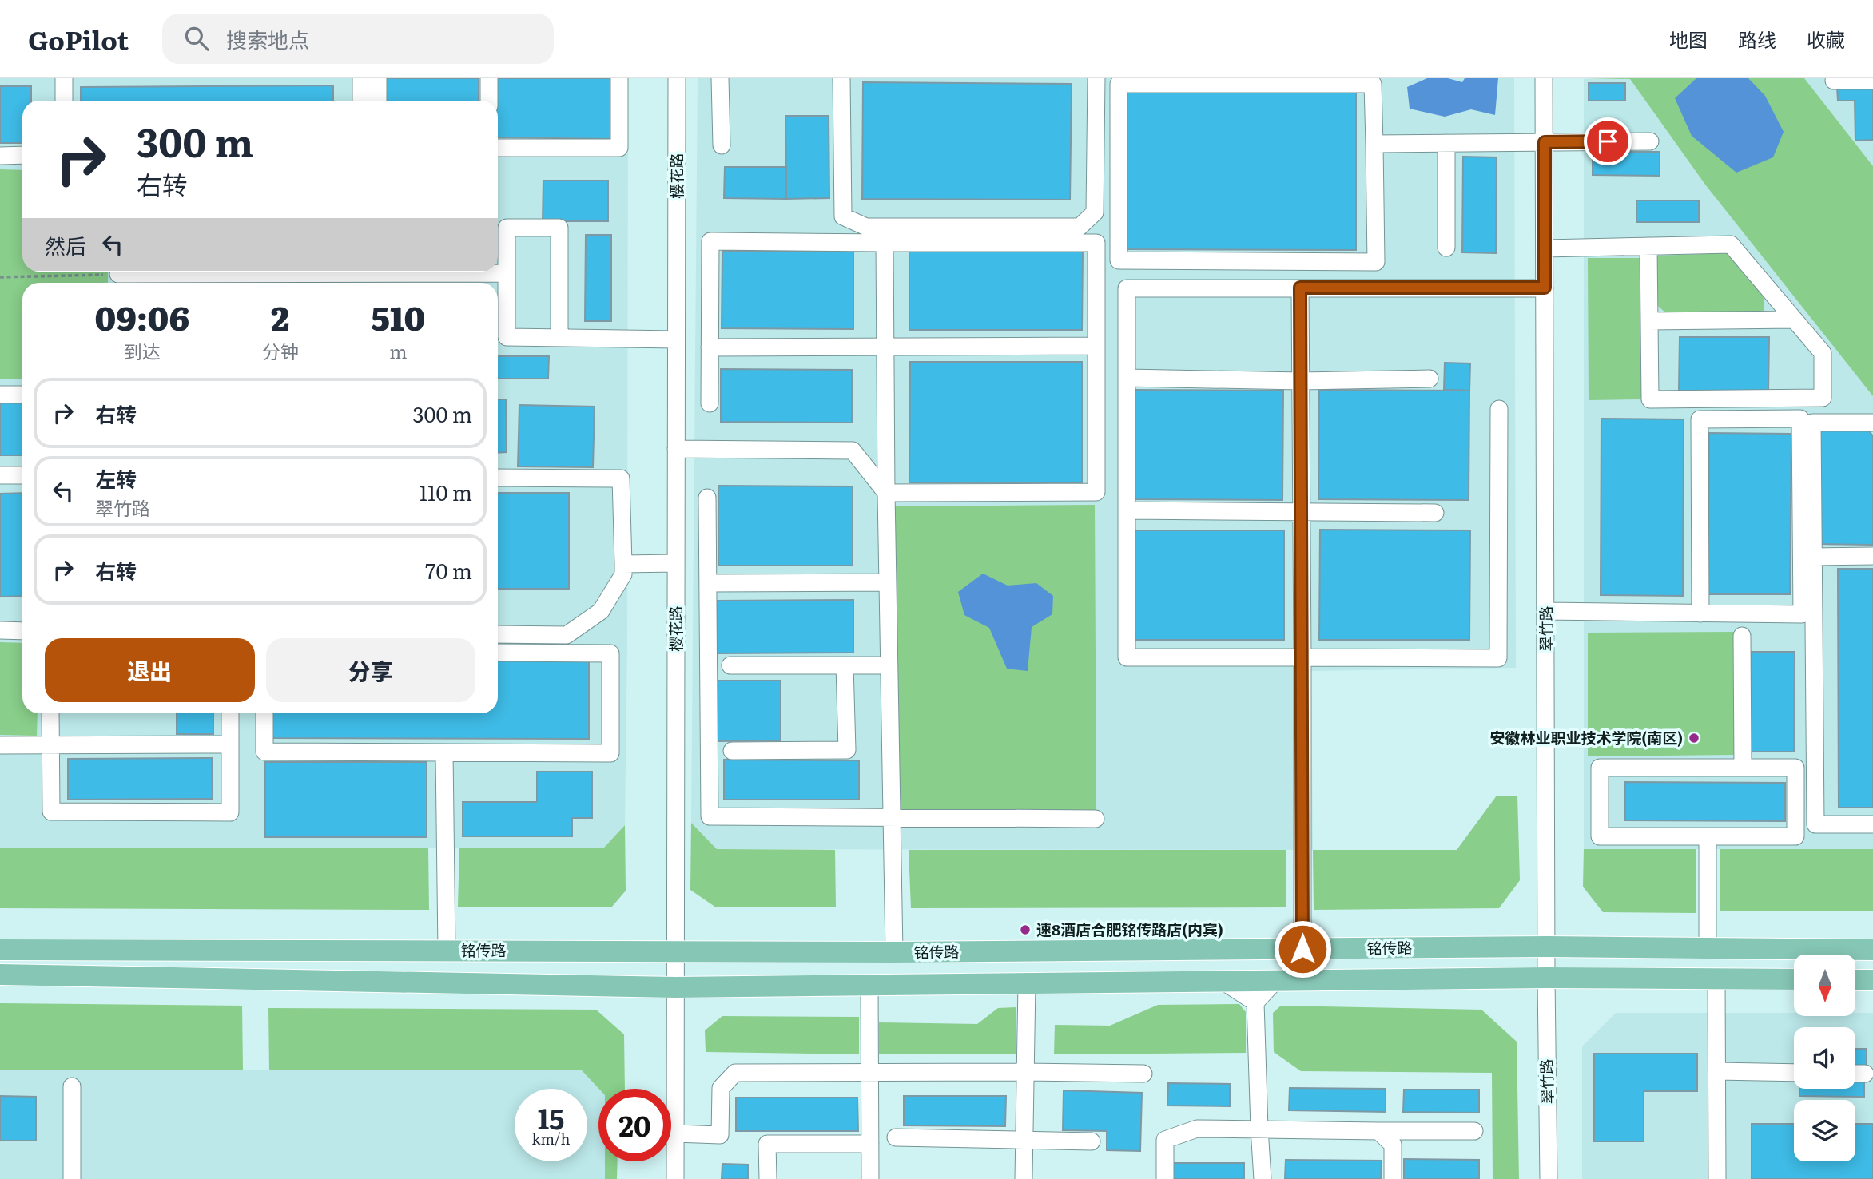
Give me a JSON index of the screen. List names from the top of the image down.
{
  "streets": {
    "main road": ["铭传路"],
    "street": ["樱花路", "翠竹路"]
  },
  "crossings": [
    ["樱花路", "铭传路"],
    ["翠竹路", "铭传路"]
  ],
  "places": ["安徽林业职业技术学院(南区)", "速8酒店合肥铭传路店(内宾)"],
  "north": "bottom",
  "page": {
    "header": "GoPilot",
    "search": "搜索地点",
    "nav": ["地图", "路线", "收藏"],
    "turn": ["300 m", "右转"],
    "then": "然后",
    "eta": [
      "09:06",
      "到达",
      "2",
      "分钟",
      "510",
      "m"
    ],
    "list": [
      {
        "name": "右转",
        "value": "300 m"
      },
      {
        "name": "左转",
        "note": "翠竹路",
        "value": "110 m"
      },
      {
        "name": "右转",
        "value": "70 m"
      }
    ],
    "buttons": ["退出", "分享"],
    "speed": "15 km/h",
    "limit": "20"
  }
}
